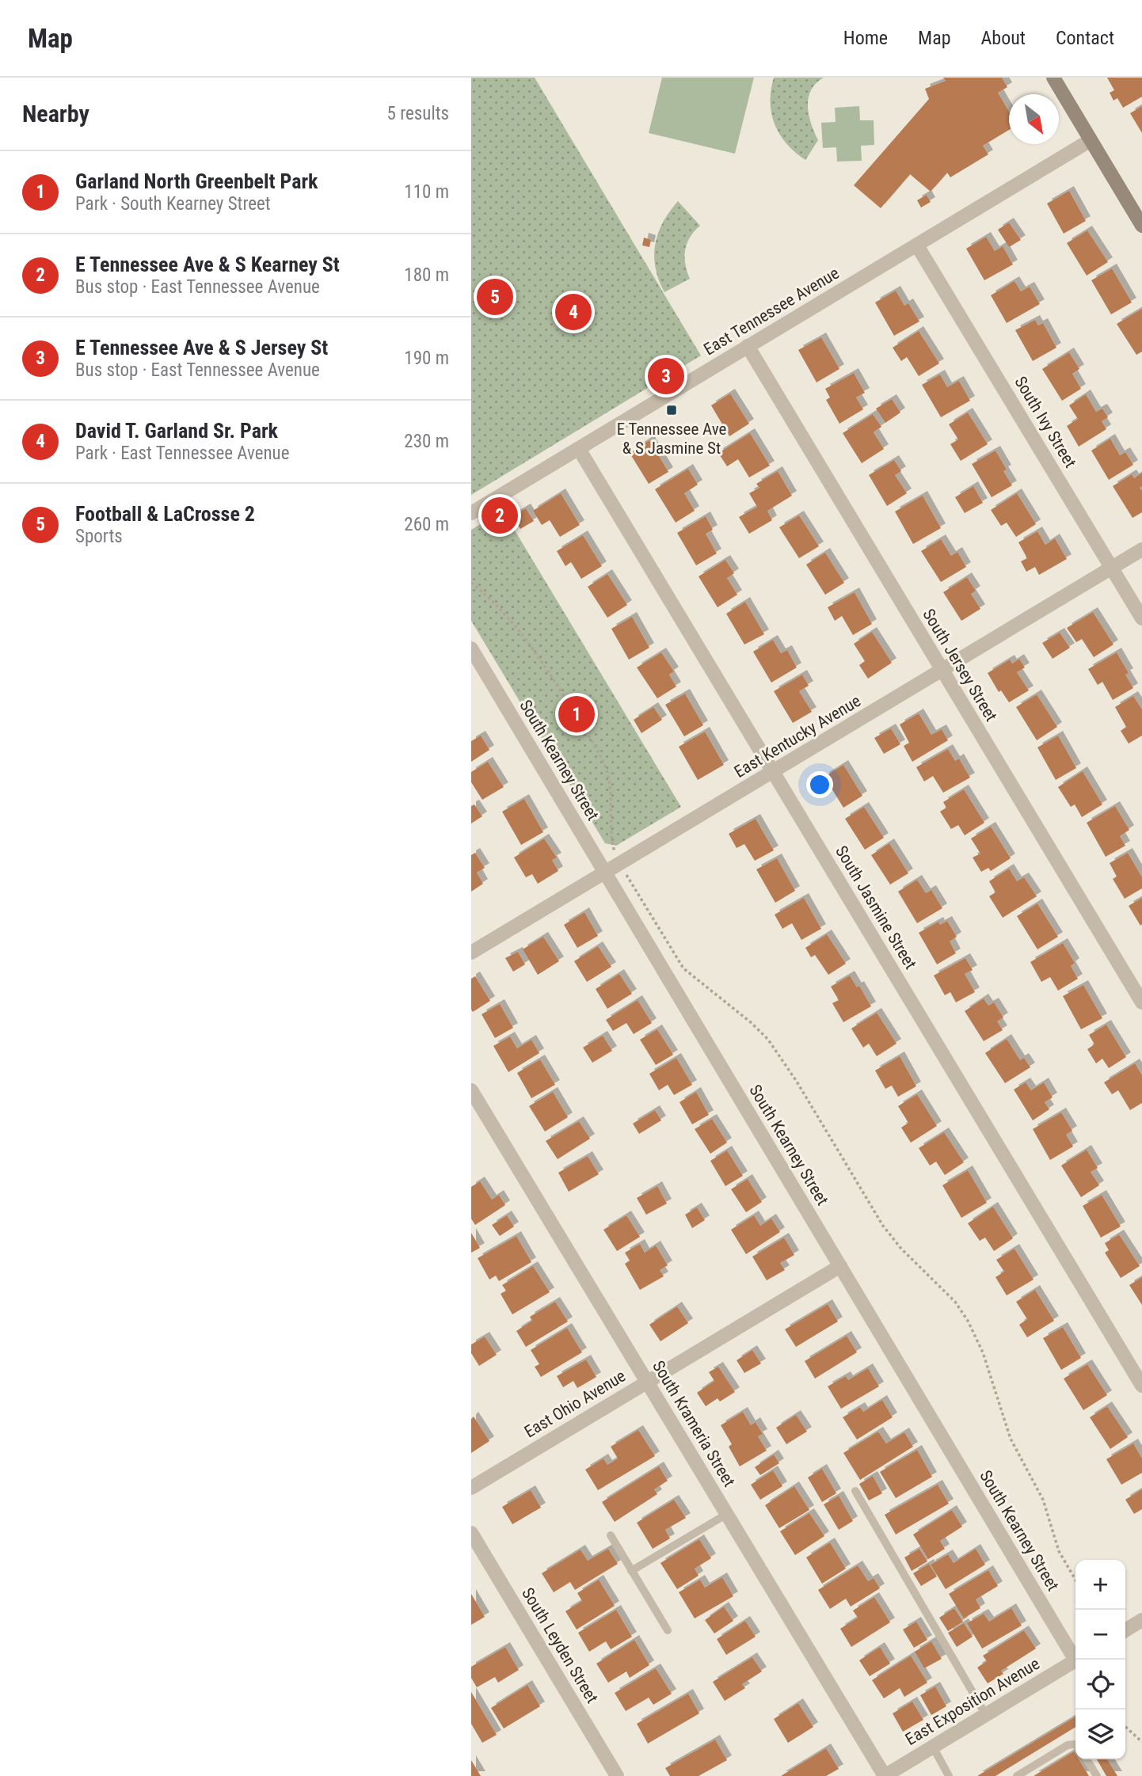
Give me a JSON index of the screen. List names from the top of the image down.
{
  "streets": {
    "street": [
      "East Tennessee Avenue",
      "South Ivy Street",
      "South Jersey Street",
      "East Kentucky Avenue",
      "South Kearney Street",
      "South Jasmine Street",
      "East Ohio Avenue",
      "South Krameria Street",
      "South Leyden Street",
      "East Exposition Avenue"
    ]
  },
  "crossings": [
    ["East Tennessee Avenue", "South Ivy Street"],
    ["East Tennessee Avenue", "South Jersey Street"],
    ["East Tennessee Avenue", "South Jasmine Street"],
    ["South Ivy Street", "East Kentucky Avenue"],
    ["South Jersey Street", "East Kentucky Avenue"],
    ["East Kentucky Avenue", "South Kearney Street"],
    ["East Kentucky Avenue", "South Jasmine Street"],
    ["South Kearney Street", "East Ohio Avenue"],
    ["East Ohio Avenue", "South Krameria Street"],
    ["South Krameria Street", "East Exposition Avenue"]
  ],
  "places": {
    "transit": ["E Tennessee Ave & S Jasmine St"]
  },
  "north": "bottom right",
  "page": {
    "header": "Map",
    "nav": [
      "Home",
      "Map",
      "About",
      "Contact"
    ],
    "heading": ["Nearby", "5 results"],
    "list": [
      {
        "mark": "1",
        "name": "Garland North Greenbelt Park",
        "note": "Park · South Kearney Street",
        "value": "110 m"
      },
      {
        "mark": "2",
        "name": "E Tennessee Ave & S Kearney St",
        "note": "Bus stop · East Tennessee Avenue",
        "value": "180 m"
      },
      {
        "mark": "3",
        "name": "E Tennessee Ave & S Jersey St",
        "note": "Bus stop · East Tennessee Avenue",
        "value": "190 m"
      },
      {
        "mark": "4",
        "name": "David T. Garland Sr. Park",
        "note": "Park · East Tennessee Avenue",
        "value": "230 m"
      },
      {
        "mark": "5",
        "name": "Football & LaCrosse 2",
        "note": "Sports",
        "value": "260 m"
      }
    ],
    "pins": [
      "5",
      "4",
      "3",
      "2",
      "1"
    ],
    "map_buttons": ["+", "−"]
  }
}
